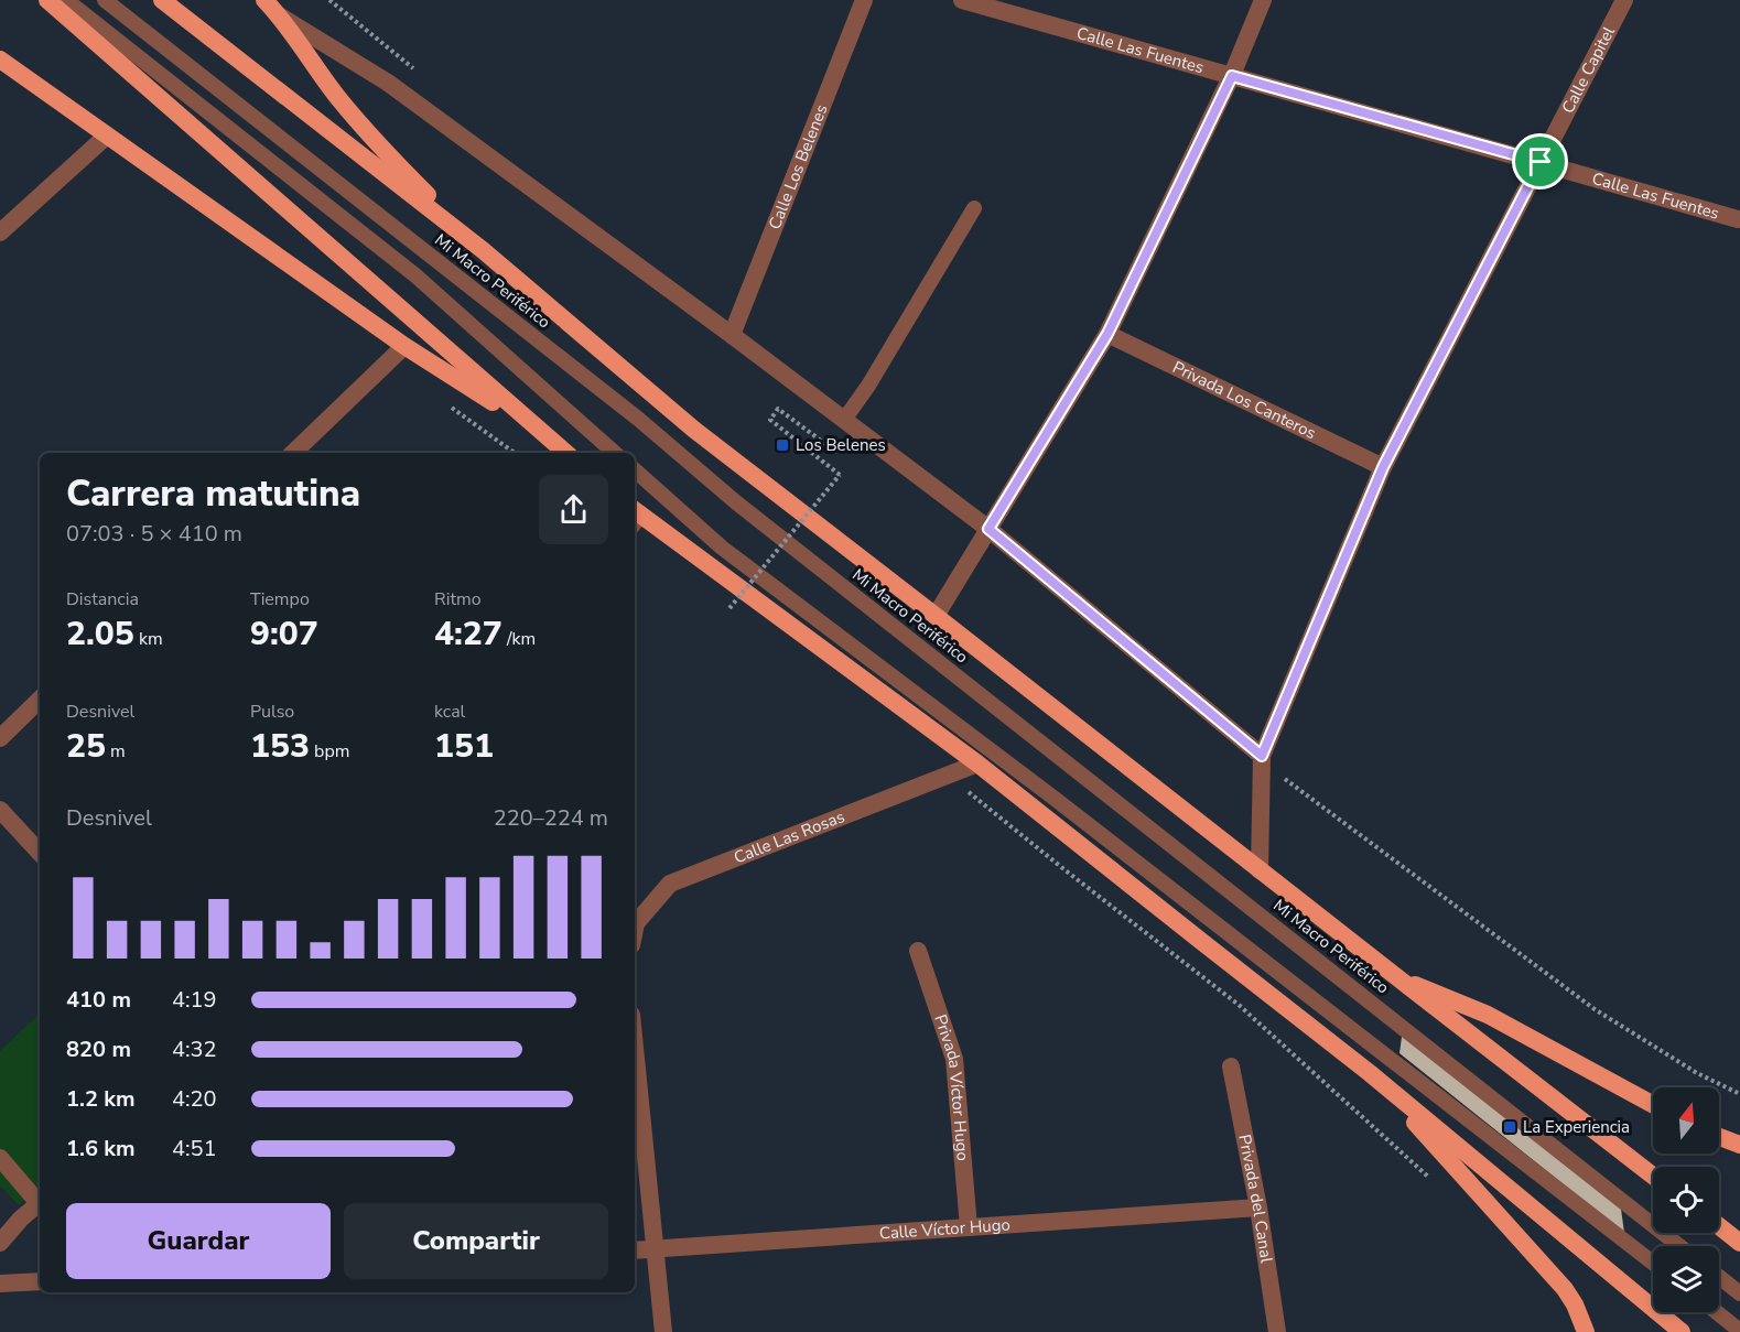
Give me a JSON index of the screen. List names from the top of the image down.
{
  "streets": {
    "street": [
      "Calle Las Fuentes",
      "Calle Capitel",
      "Calle Los Belenes",
      "Privada Los Canteros",
      "Calle Las Rosas",
      "Privada Víctor Hugo",
      "Privada del Canal",
      "Calle Víctor Hugo"
    ],
    "lane": ["Mi Macro Periférico"]
  },
  "crossings": [
    ["Calle Las Fuentes", "Calle Capitel"],
    ["Calle Capitel", "Privada Los Canteros"],
    ["Privada Víctor Hugo", "Calle Víctor Hugo"],
    ["Privada del Canal", "Calle Víctor Hugo"]
  ],
  "places": {
    "transit": ["Los Belenes", "La Experiencia"]
  },
  "north": "top",
  "page": {
    "heading": ["Carrera matutina", "07:03 · 5 × 410 m"],
    "stats": [
      ["Distancia", "2.05 km"],
      ["Tiempo", "9:07"],
      ["Ritmo", "4:27 /km"],
      ["Desnivel", "25 m"],
      ["Pulso", "153 bpm"],
      ["kcal", "151"]
    ],
    "chart": ["Desnivel", "220–224 m"],
    "list": [
      {
        "name": "410 m",
        "note": "4:19"
      },
      {
        "name": "820 m",
        "note": "4:32"
      },
      {
        "name": "1.2 km",
        "note": "4:20"
      },
      {
        "name": "1.6 km",
        "note": "4:51"
      }
    ],
    "buttons": ["Guardar", "Compartir"]
  }
}
